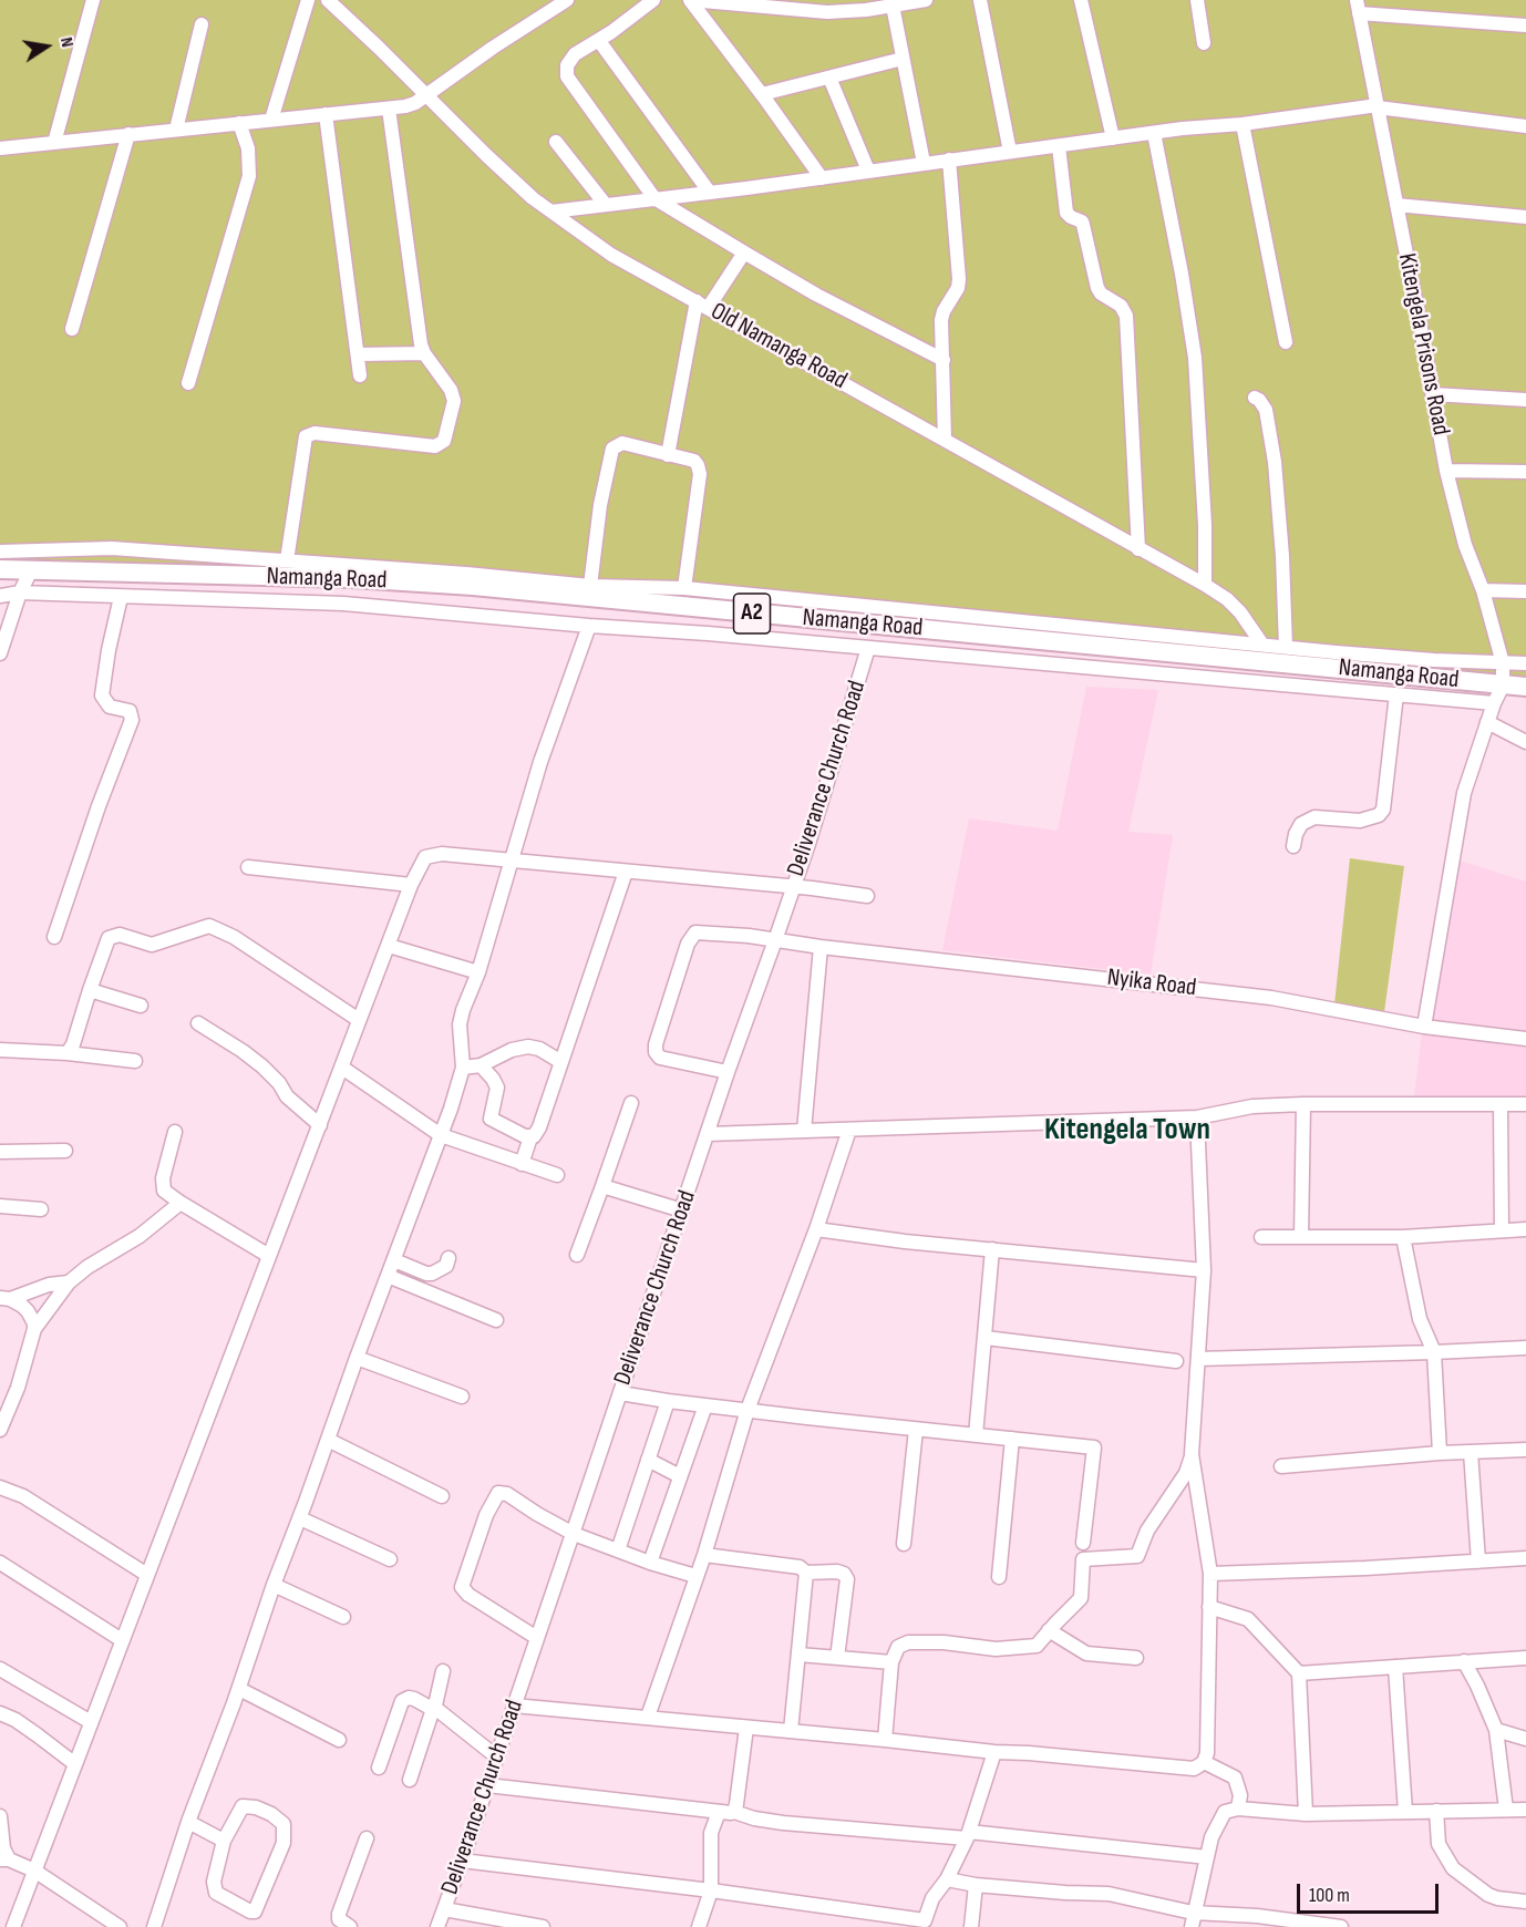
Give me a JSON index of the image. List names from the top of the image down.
{
  "streets": {
    "highway": ["Namanga Road", "A2"],
    "street": [
      "Kitengela Prisons Road",
      "Old Namanga Road",
      "Deliverance Church Road",
      "Nyika Road"
    ]
  },
  "crossings": [
    ["Kitengela Prisons Road", "Namanga Road"],
    ["Deliverance Church Road", "Nyika Road"]
  ],
  "districts": ["Kitengela Town"],
  "scale_bar": "100 m",
  "north": "right"
}
